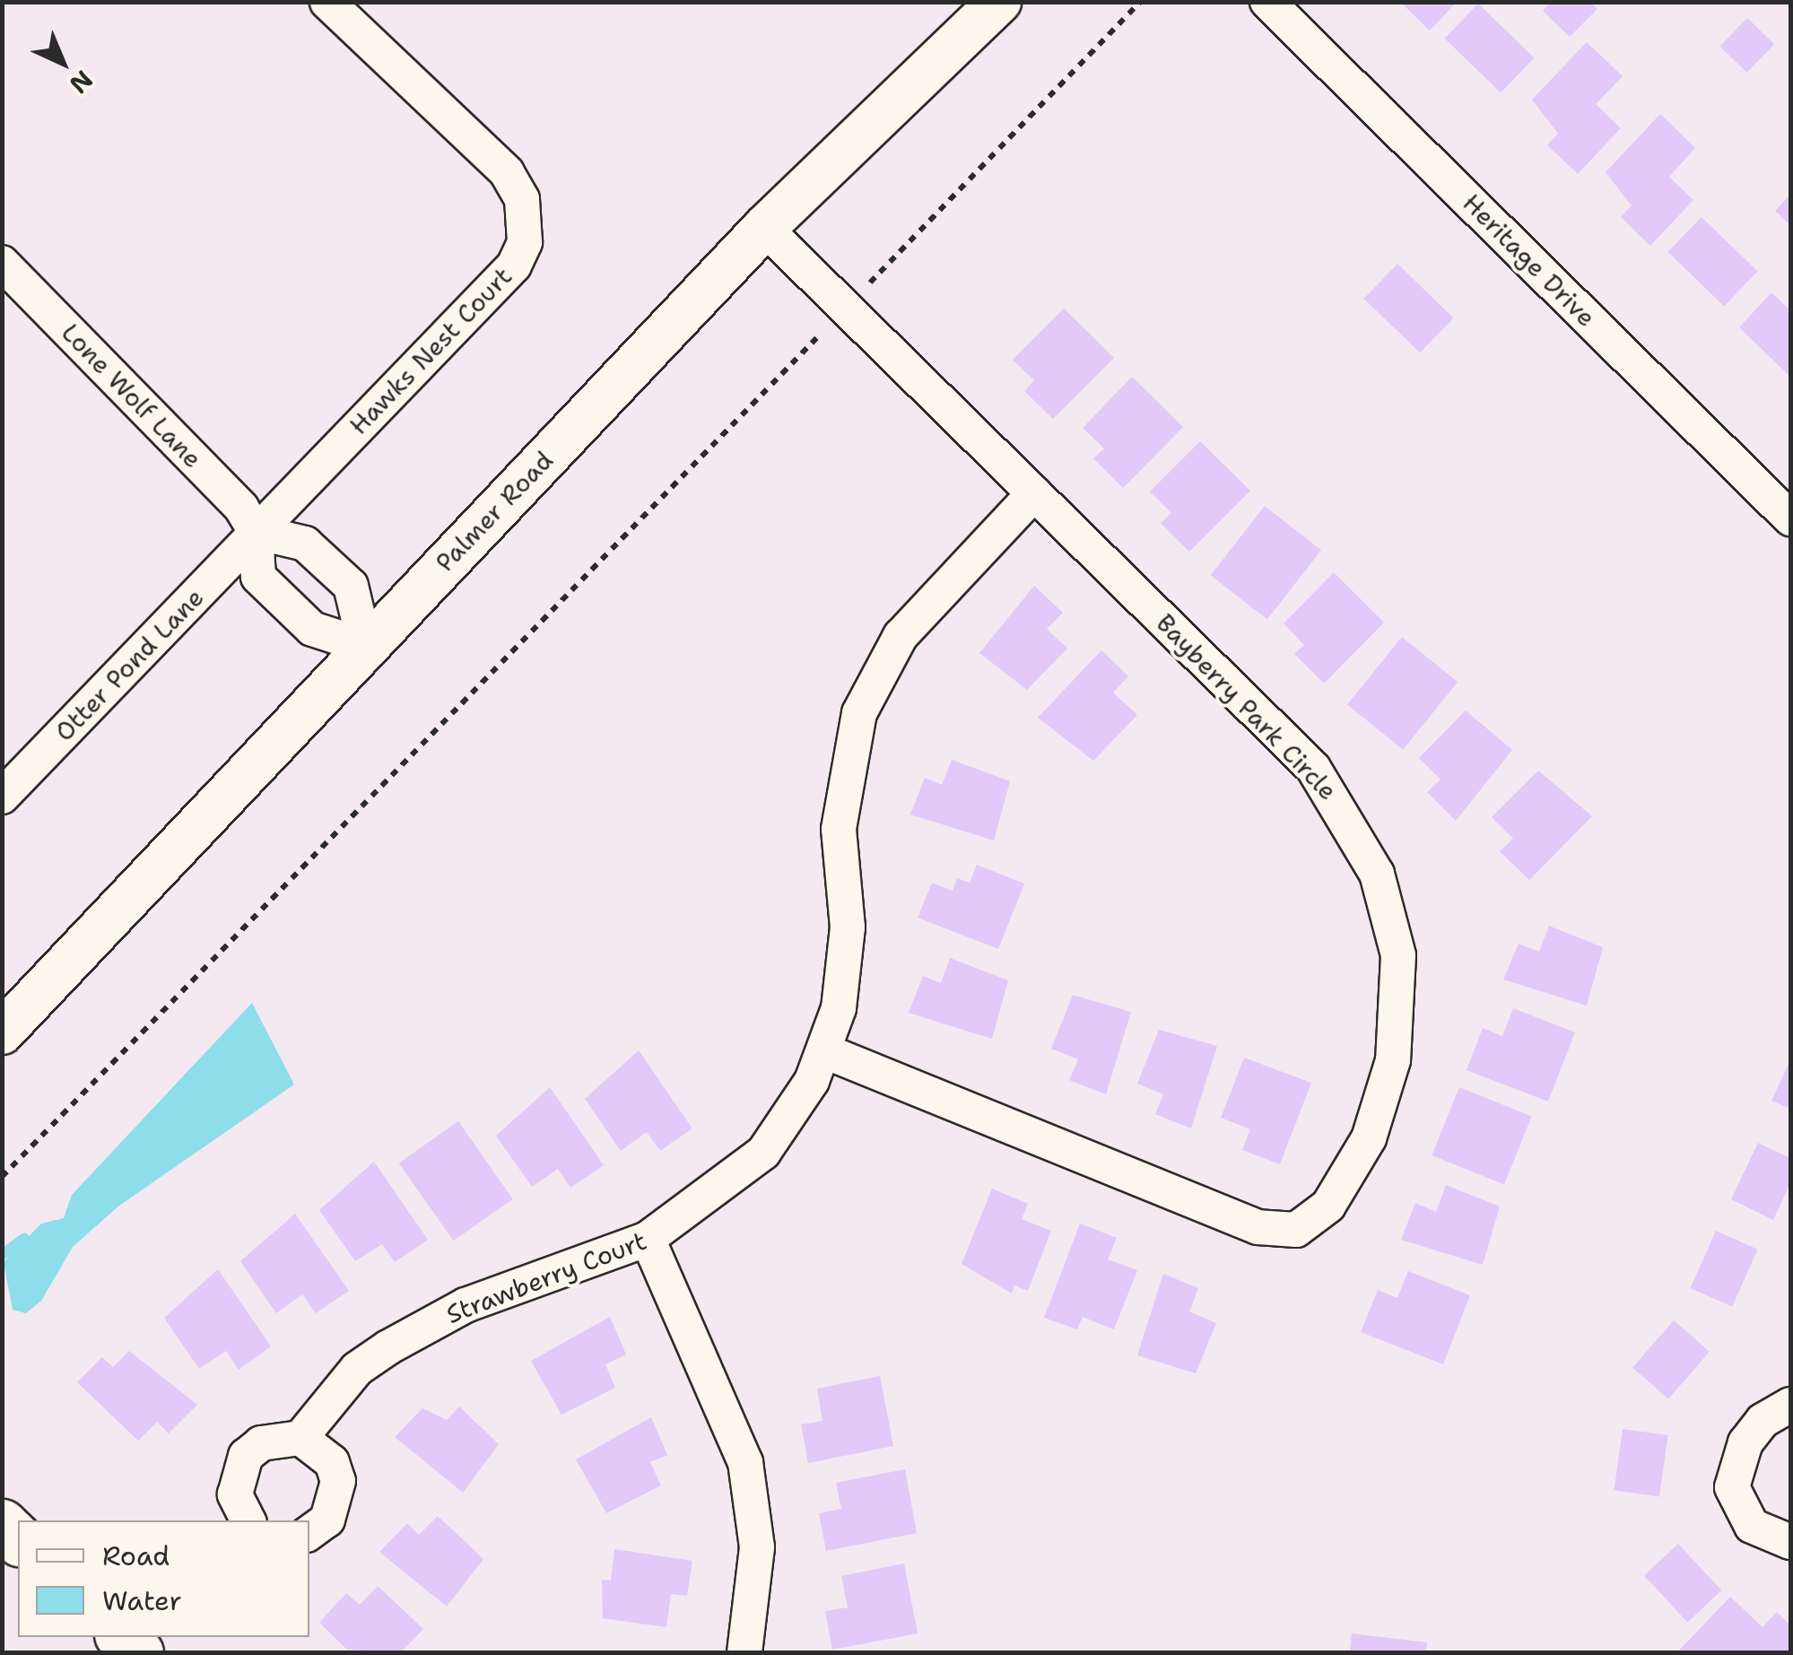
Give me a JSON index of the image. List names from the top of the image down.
{
  "streets": {
    "street": [
      "Heritage Drive",
      "Hawks Nest Court",
      "Lone Wolf Lane",
      "Palmer Road",
      "Otter Pond Lane",
      "Bayberry Park Circle",
      "Strawberry Court"
    ]
  },
  "crossings": [
    ["Hawks Nest Court", "Lone Wolf Lane"],
    ["Hawks Nest Court", "Otter Pond Lane"],
    ["Lone Wolf Lane", "Otter Pond Lane"],
    ["Palmer Road", "Bayberry Park Circle"],
    ["Bayberry Park Circle", "Strawberry Court"]
  ],
  "legend": ["Road", "Water"],
  "north": "bottom right"
}
